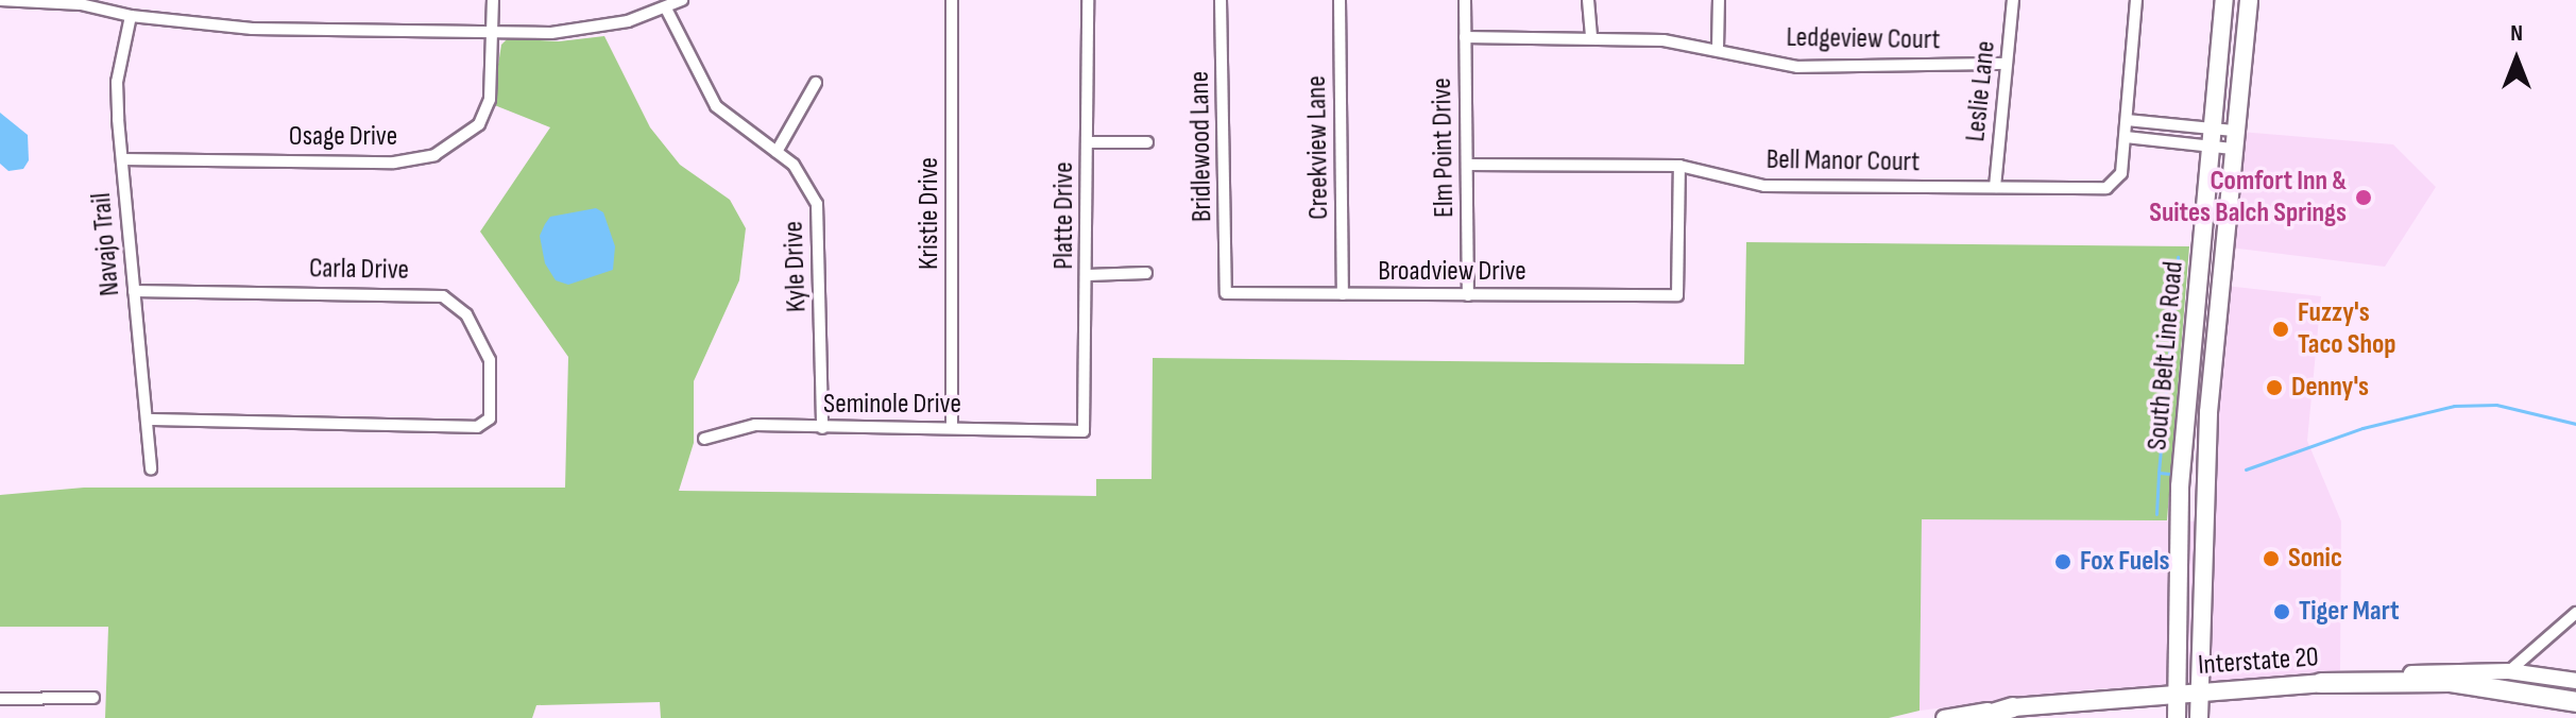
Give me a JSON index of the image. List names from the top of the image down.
{
  "streets": {
    "main road": ["South Belt Line Road", "Interstate 20"],
    "street": [
      "Ledgeview Court",
      "Leslie Lane",
      "Osage Drive",
      "Bridlewood Lane",
      "Creekview Lane",
      "Elm Point Drive",
      "Bell Manor Court",
      "Kristie Drive",
      "Platte Drive",
      "Navajo Trail",
      "Kyle Drive",
      "Carla Drive",
      "Broadview Drive",
      "Seminole Drive"
    ]
  },
  "crossings": [
    ["Ledgeview Court", "Leslie Lane"],
    ["Ledgeview Court", "Elm Point Drive"],
    ["Leslie Lane", "Bell Manor Court"],
    ["Osage Drive", "Navajo Trail"],
    ["Bridlewood Lane", "Broadview Drive"],
    ["Creekview Lane", "Broadview Drive"],
    ["Elm Point Drive", "Bell Manor Court"],
    ["Elm Point Drive", "Broadview Drive"],
    ["Bell Manor Court", "Broadview Drive"],
    ["Kristie Drive", "Seminole Drive"],
    ["Platte Drive", "Seminole Drive"],
    ["Navajo Trail", "Carla Drive"],
    ["Kyle Drive", "Seminole Drive"],
    ["South Belt Line Road", "Interstate 20"]
  ],
  "places": [
    "Comfort Inn & Suites Balch Springs",
    "Fuzzy's Taco Shop",
    "Denny's",
    "Sonic",
    "Fox Fuels",
    "Tiger Mart"
  ],
  "north": "top"
}
